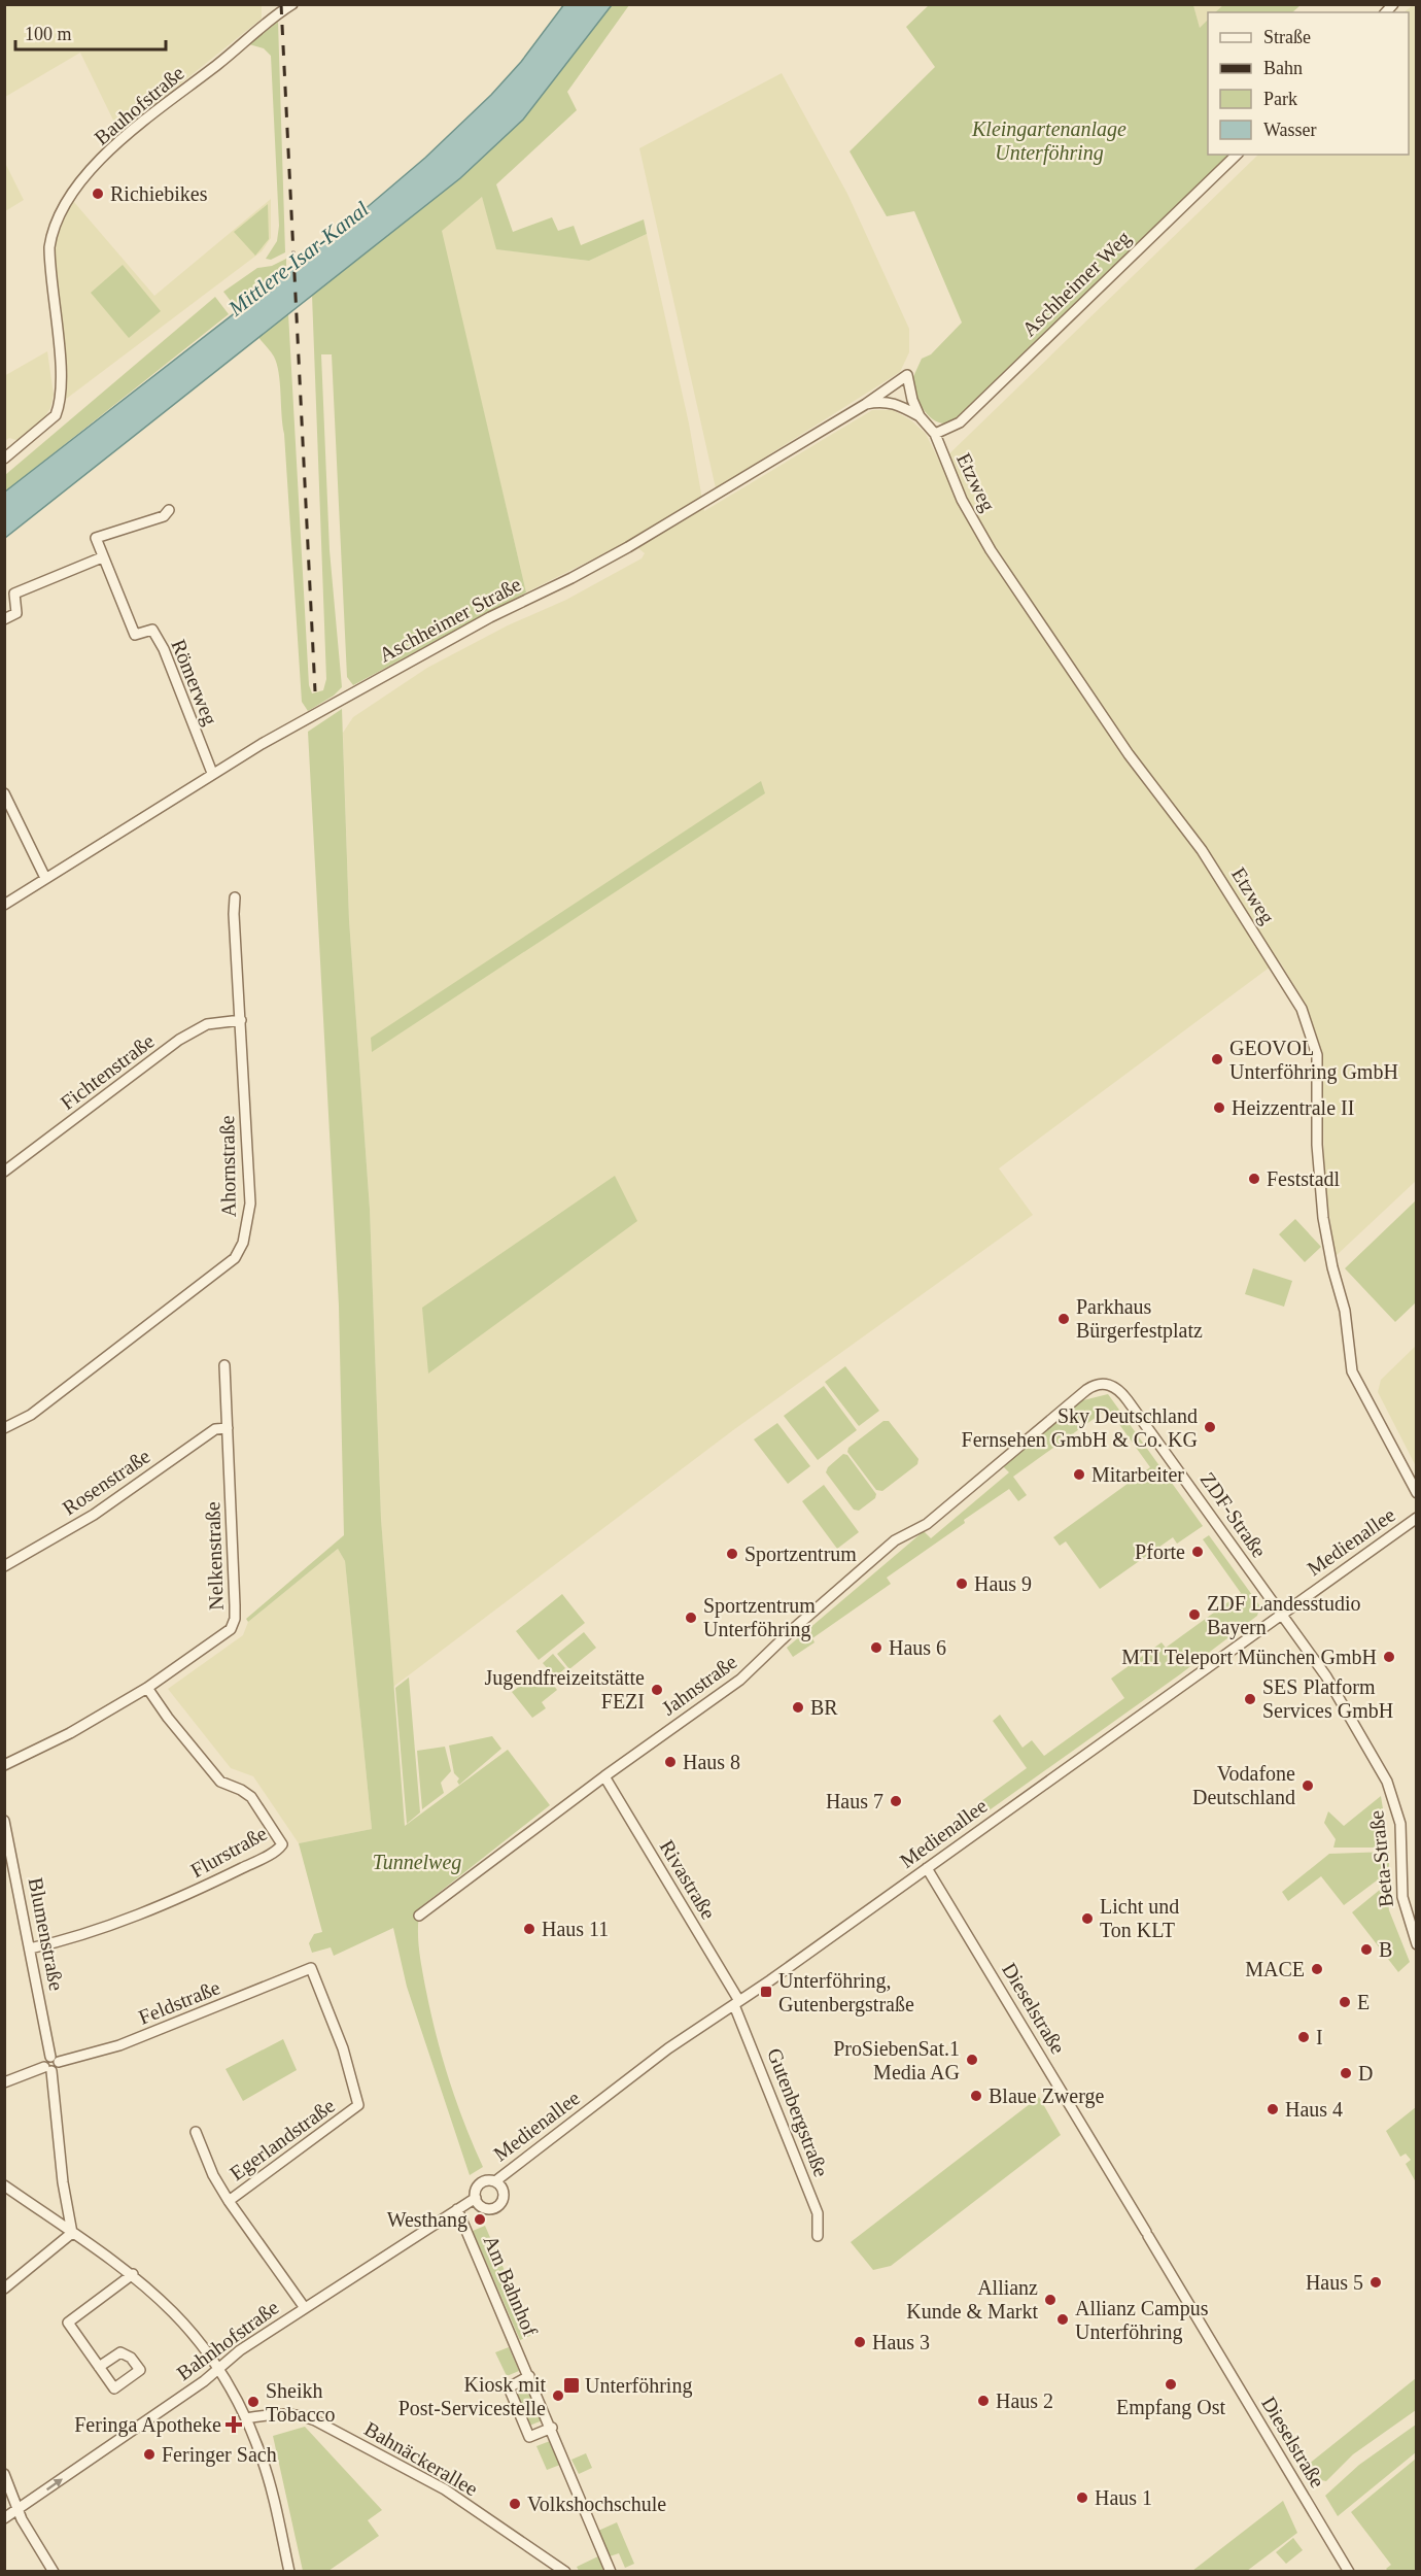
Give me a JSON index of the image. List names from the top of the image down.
{
  "streets": {
    "street": [
      "Bauhofstraße",
      "Aschheimer Weg",
      "Etzweg",
      "Aschheimer Straße",
      "Römerweg",
      "Fichtenstraße",
      "Ahornstraße",
      "Rosenstraße",
      "ZDF-Straße",
      "Medienallee",
      "Nelkenstraße",
      "Jahnstraße",
      "Flurstraße",
      "Beta-Straße",
      "Rivastraße",
      "Blumenstraße",
      "Feldstraße",
      "Dieselstraße",
      "Gutenbergstraße",
      "Egerlandstraße",
      "Am Bahnhof",
      "Bahnhofstraße",
      "Bahnäckerallee"
    ]
  },
  "crossings": [
    ["Aschheimer Weg", "Etzweg"],
    ["Etzweg", "Aschheimer Straße"],
    ["Aschheimer Straße", "Römerweg"],
    ["Fichtenstraße", "Ahornstraße"],
    ["Rosenstraße", "Nelkenstraße"],
    ["ZDF-Straße", "Medienallee"],
    ["ZDF-Straße", "Jahnstraße"],
    ["ZDF-Straße", "Beta-Straße"],
    ["Medienallee", "Beta-Straße"],
    ["Medienallee", "Rivastraße"],
    ["Medienallee", "Dieselstraße"],
    ["Medienallee", "Gutenbergstraße"],
    ["Medienallee", "Bahnhofstraße"],
    ["Nelkenstraße", "Flurstraße"],
    ["Jahnstraße", "Rivastraße"],
    ["Flurstraße", "Blumenstraße"],
    ["Rivastraße", "Gutenbergstraße"],
    ["Blumenstraße", "Feldstraße"],
    ["Feldstraße", "Egerlandstraße"],
    ["Am Bahnhof", "Bahnhofstraße"]
  ],
  "one_way": ["Bahnhofstraße"],
  "water": ["Mittlere-Isar-Kanal"],
  "parks": ["Kleingartenanlage Unterföhring", "Tunnelweg"],
  "places": {
    "other": [
      "Richiebikes",
      "GEOVOL Unterföhring GmbH",
      "Heizzentrale II",
      "Feststadl",
      "Parkhaus Bürgerfestplatz",
      "Sky Deutschland Fernsehen GmbH & Co. KG",
      "Mitarbeiter",
      "Pforte",
      "Sportzentrum",
      "Haus 9",
      "ZDF Landesstudio Bayern",
      "Sportzentrum Unterföhring",
      "Haus 6",
      "MTI Teleport München GmbH",
      "Jugendfreizeitstätte FEZI",
      "SES Platform Services GmbH",
      "BR",
      "Haus 8",
      "Vodafone Deutschland",
      "Haus 7",
      "Licht und Ton KLT",
      "Haus 11",
      "B",
      "MACE",
      "E",
      "I",
      "ProSiebenSat.1 Media AG",
      "D",
      "Blaue Zwerge",
      "Haus 4",
      "Westhang",
      "Haus 5",
      "Allianz Kunde & Markt",
      "Allianz Campus Unterföhring",
      "Haus 3",
      "Empfang Ost",
      "Kiosk mit Post-Servicestelle",
      "Haus 2",
      "Sheikh Tobacco",
      "Feringer Sach",
      "Haus 1",
      "Volkshochschule"
    ],
    "transit": ["Unterföhring, Gutenbergstraße", "Unterföhring"],
    "health": ["Feringa Apotheke"]
  },
  "legend": [
    "Straße",
    "Bahn",
    "Park",
    "Wasser"
  ],
  "scale_bar": "100 m"
}
